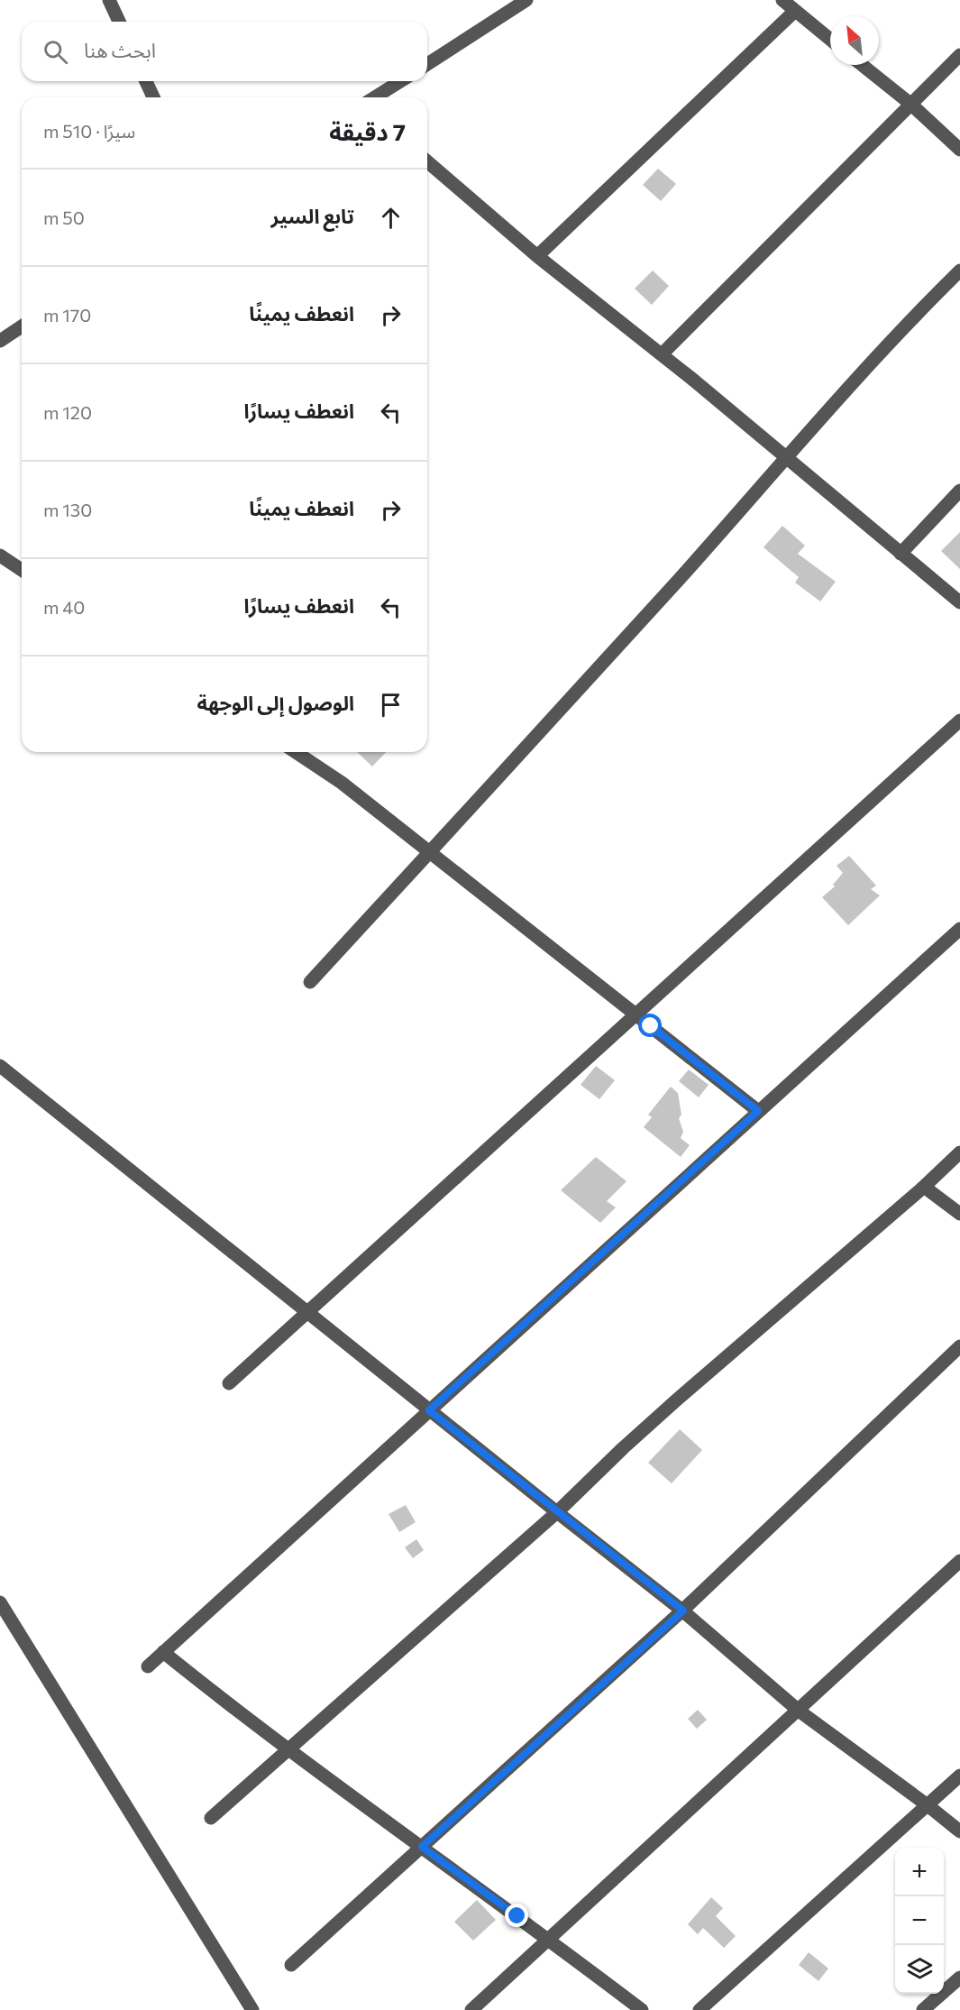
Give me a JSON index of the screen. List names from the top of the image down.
{
  "north": "top left",
  "page": {
    "search": "ابحث هنا",
    "heading": ["7 دقيقة", "سيرًا · 510 m"],
    "list": [
      ["تابع السير", "50 m"],
      ["انعطف يمينًا", "170 m"],
      ["انعطف يسارًا", "120 m"],
      ["انعطف يمينًا", "130 m"],
      ["انعطف يسارًا", "40 m"],
      "الوصول إلى الوجهة"
    ],
    "map_buttons": ["+", "−"]
  }
}
